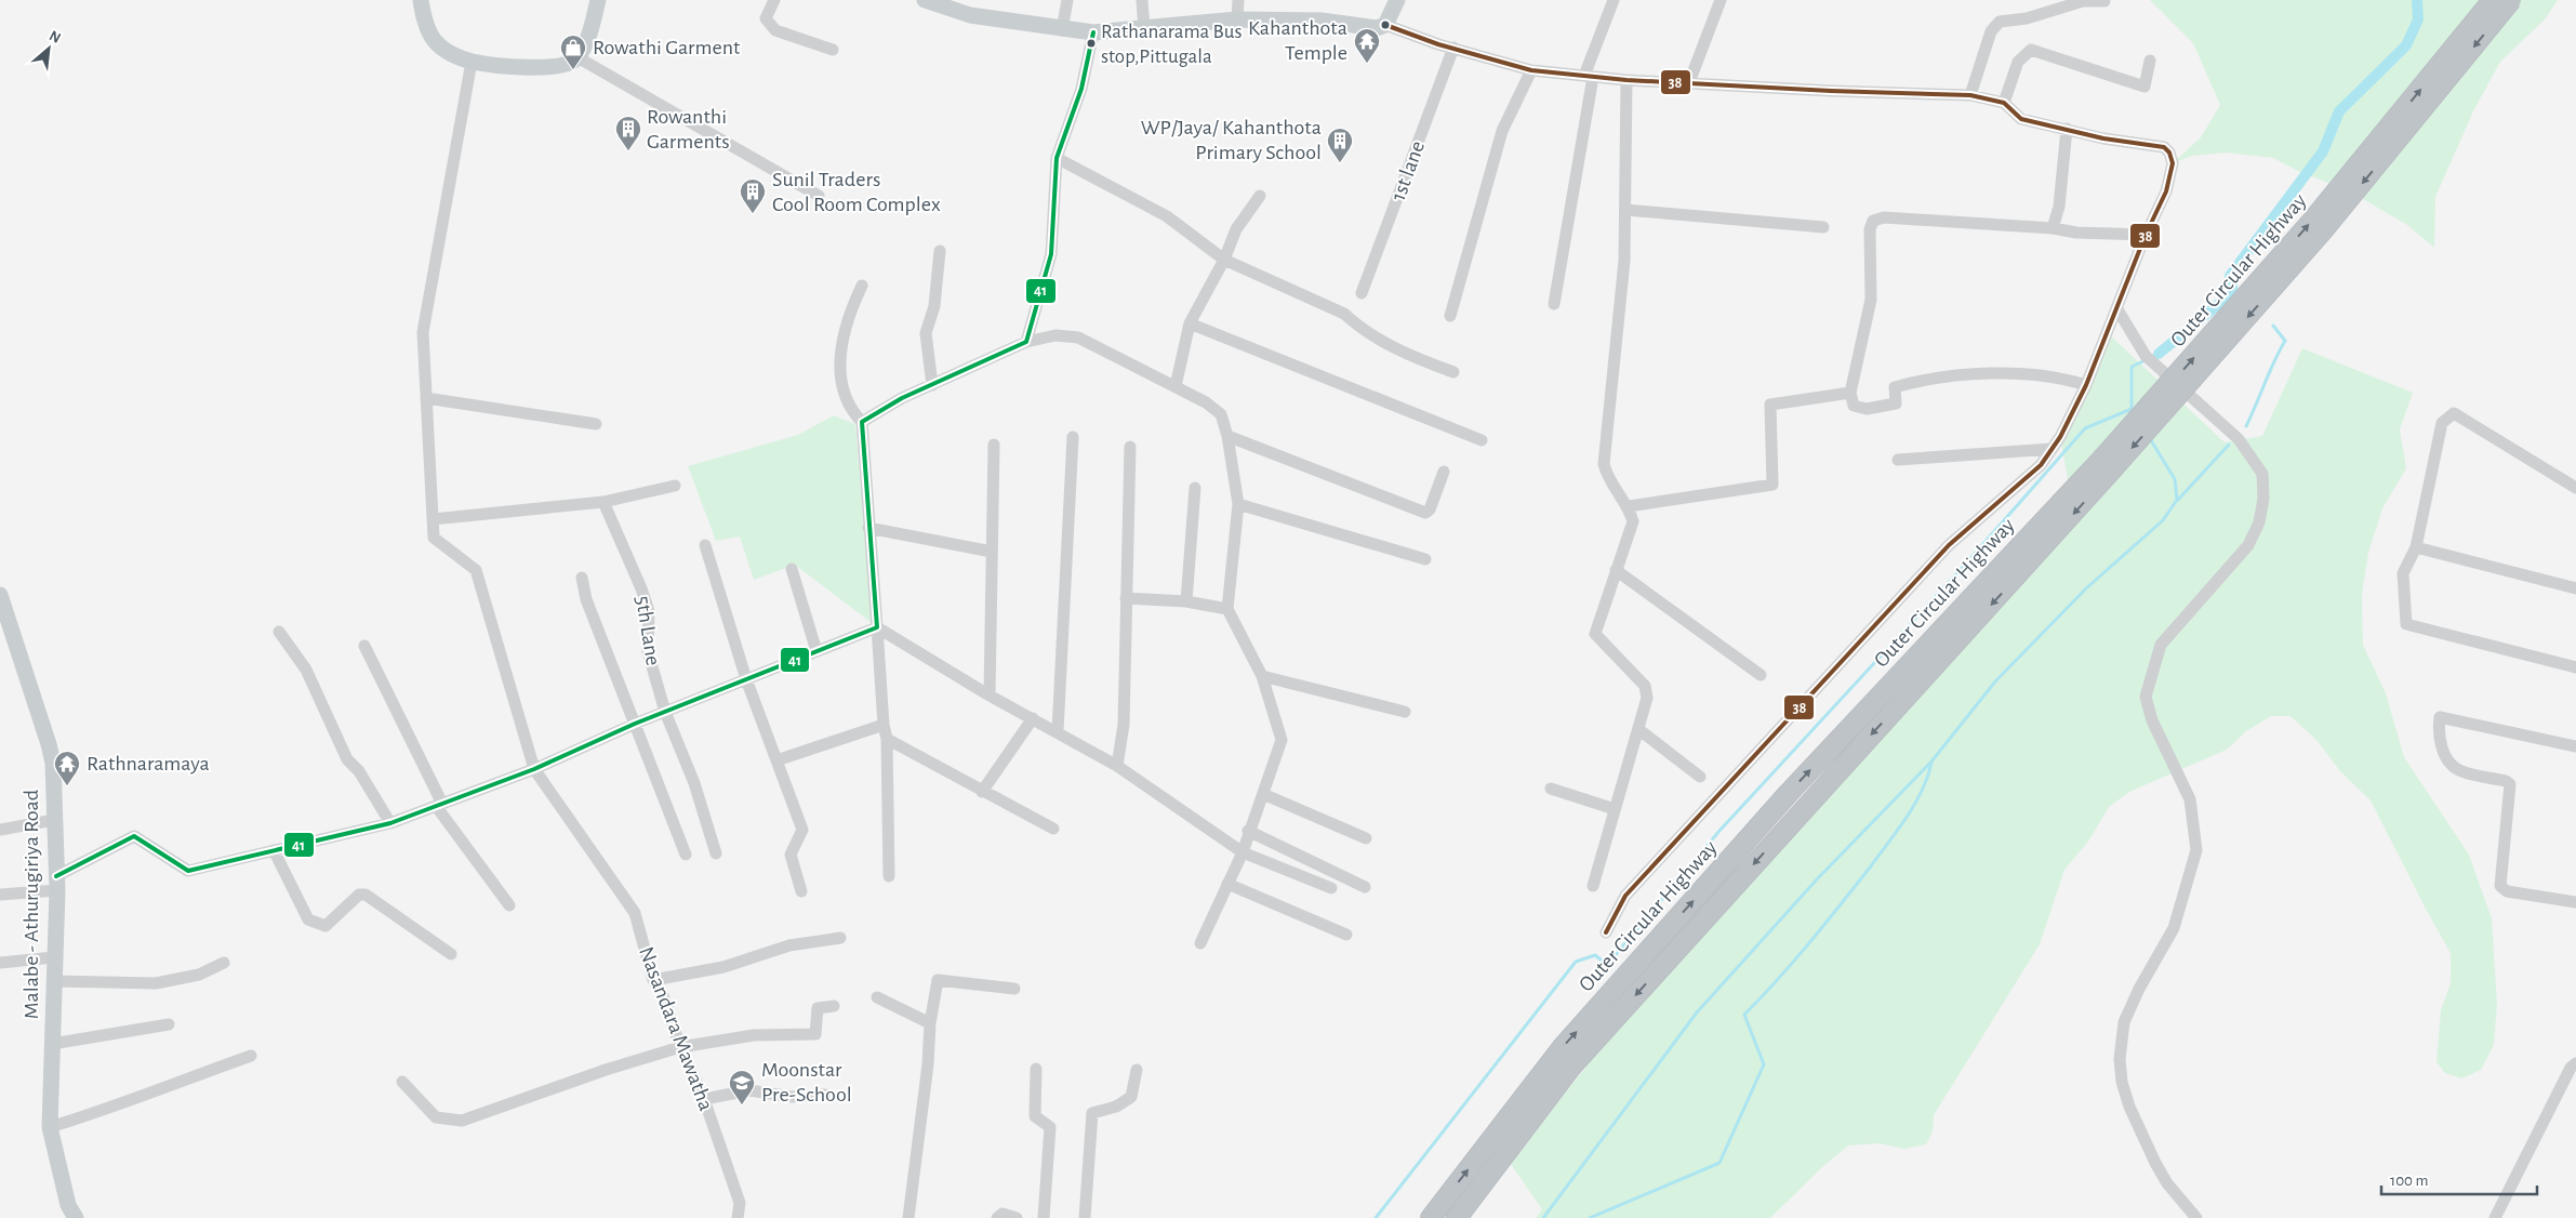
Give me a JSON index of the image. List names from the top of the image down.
{
  "streets": {
    "highway": ["Outer Circular Highway"],
    "main road": ["Malabe - Athurugiriya Road"],
    "street": ["1st lane", "5th Lane", "Nasandara Mawatha"]
  },
  "places": {
    "other": ["Rathanarama Bus stop,Pittugala"],
    "temple": ["Kahanthota Temple", "Rathnaramaya"],
    "shop": ["Rowathi Garment"],
    "building": ["Rowanthi Garments", "WP/Jaya/ Kahanthota Primary School", "Sunil Traders Cool Room Complex"],
    "school or university": ["Moonstar Pre-School"]
  },
  "lines": ["transit line 38", "transit line 41"],
  "scale_bar": "100 m",
  "north": "top right"
}
